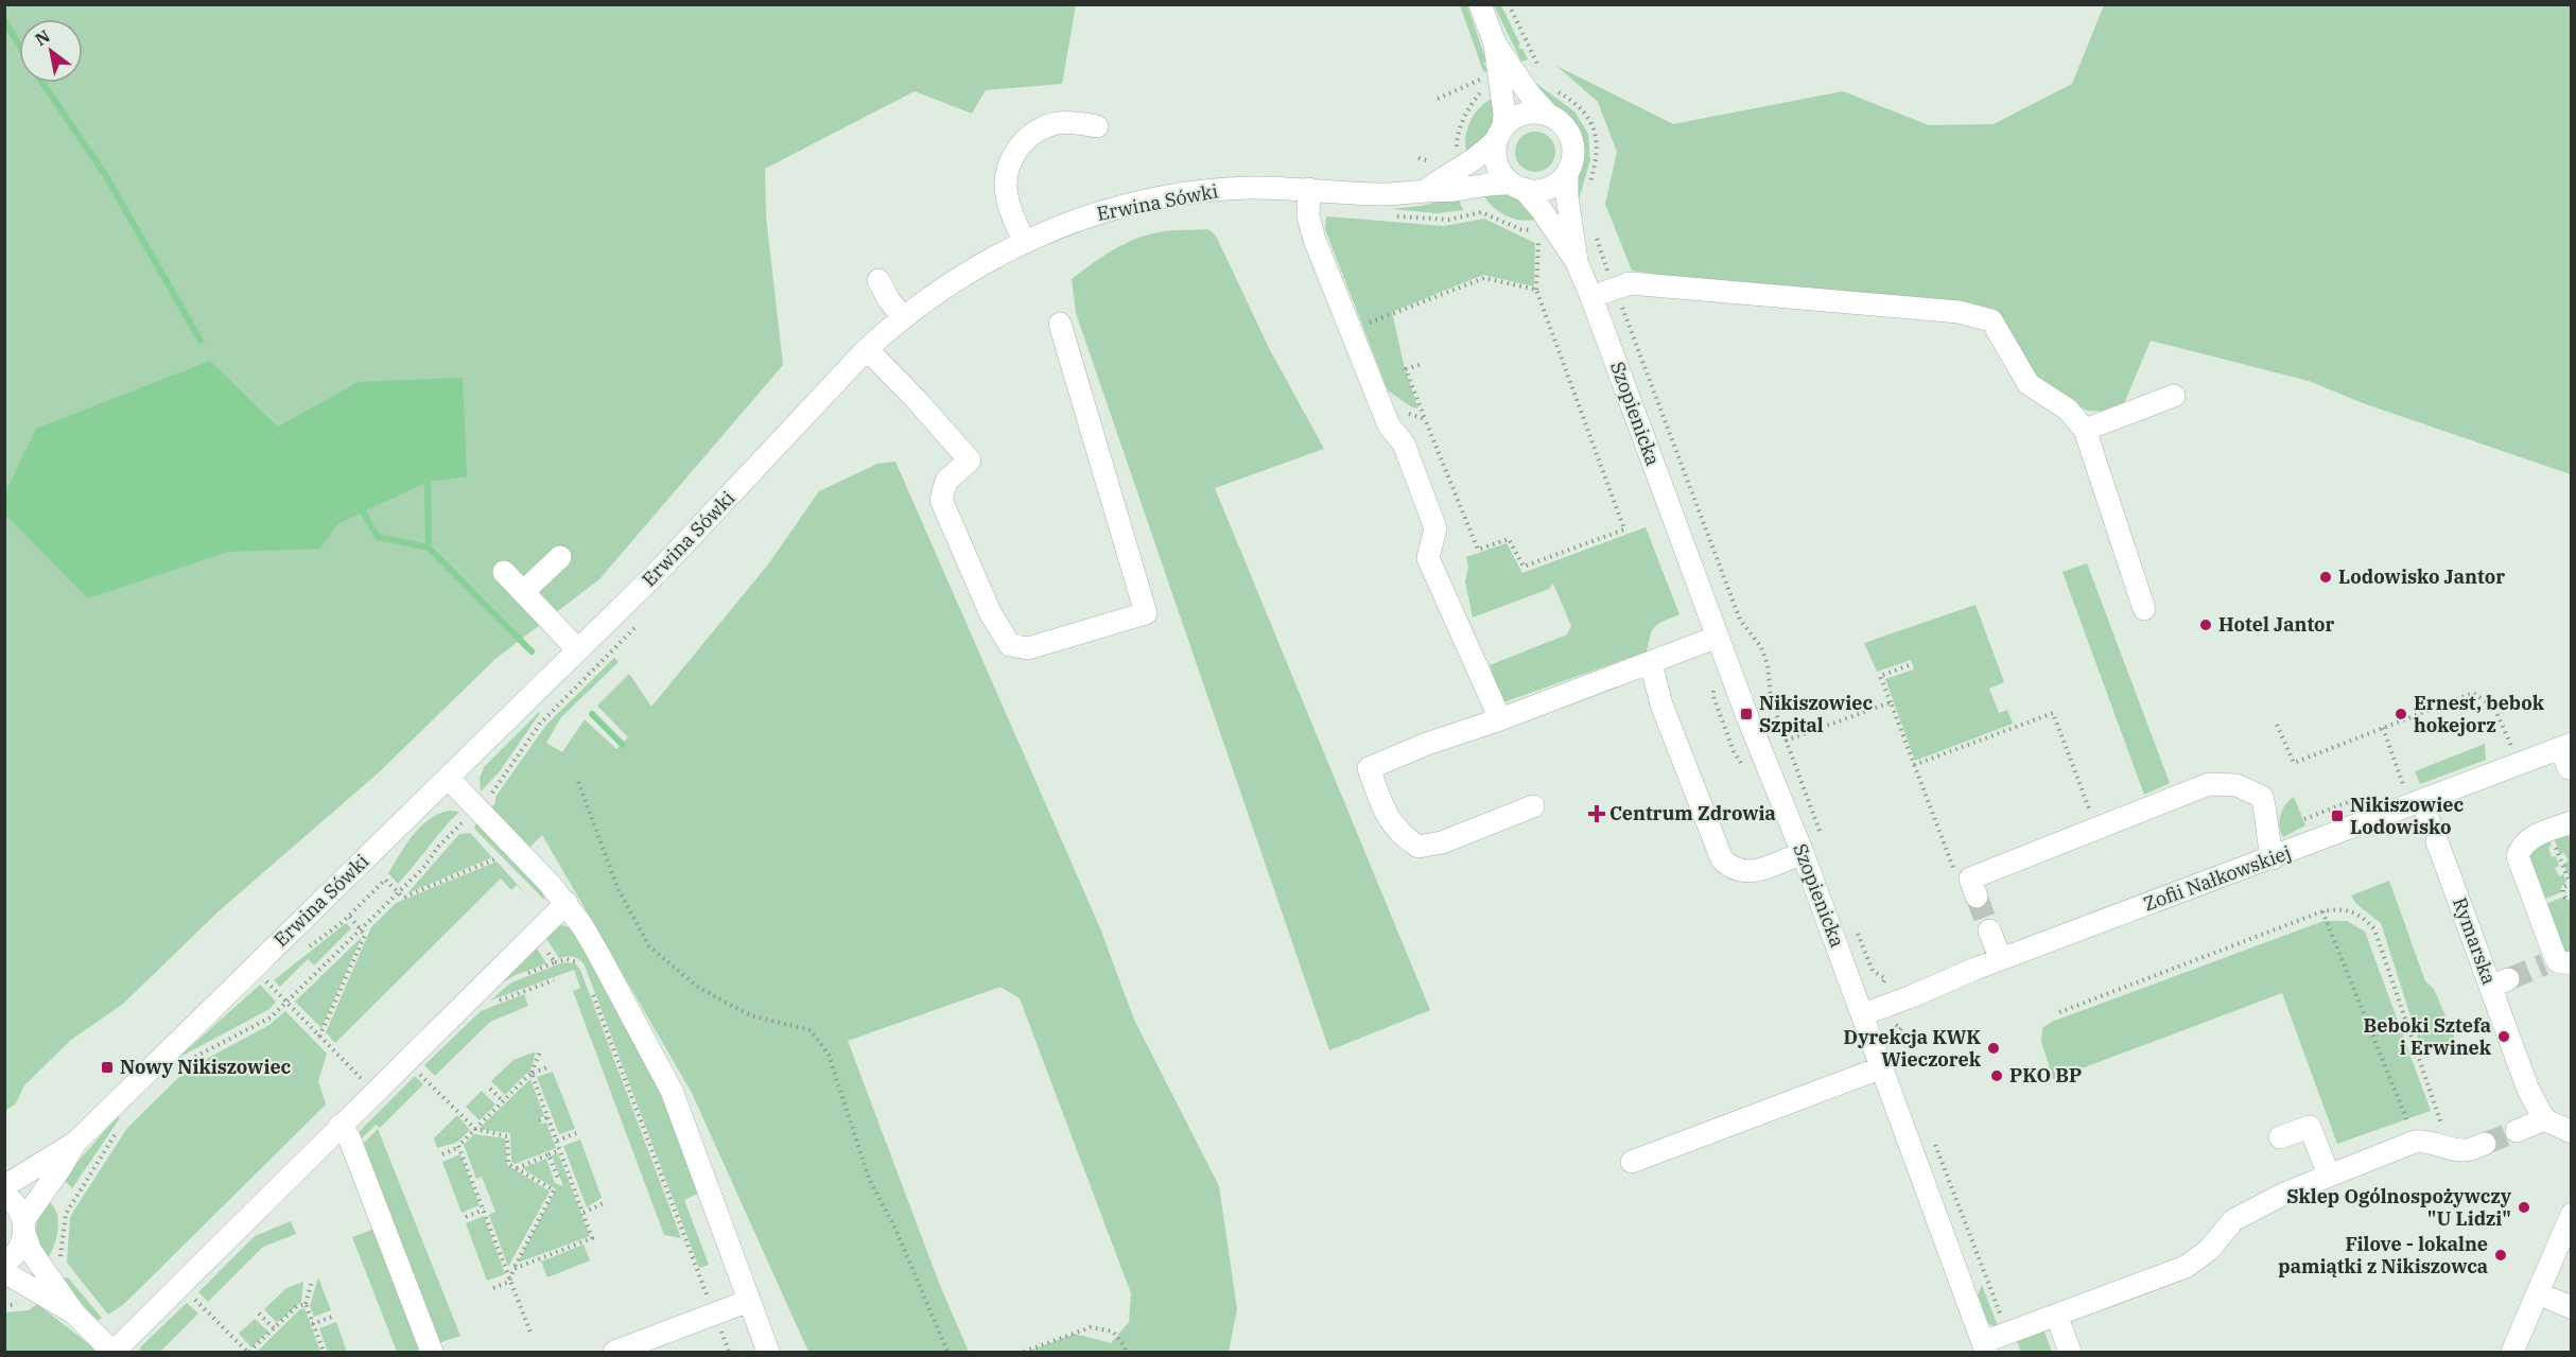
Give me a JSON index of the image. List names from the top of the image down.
{
  "streets": {
    "street": [
      "Erwina Sówki",
      "Szopienicka",
      "Zofii Nałkowskiej",
      "Rymarska"
    ]
  },
  "crossings": [
    ["Erwina Sówki", "Szopienicka"],
    ["Szopienicka", "Zofii Nałkowskiej"],
    ["Zofii Nałkowskiej", "Rymarska"]
  ],
  "places": {
    "other": [
      "Lodowisko Jantor",
      "Hotel Jantor",
      "Ernest, bebok hokejorz",
      "Beboki Sztefa i Erwinek",
      "Dyrekcja KWK Wieczorek",
      "PKO BP",
      "Sklep Ogólnospożywczy \"U Lidzi\"",
      "Filove - lokalne pamiątki z Nikiszowca"
    ],
    "transit": ["Nikiszowiec Szpital", "Nikiszowiec Lodowisko", "Nowy Nikiszowiec"],
    "health": ["Centrum Zdrowia"]
  },
  "north": "top left"
}
